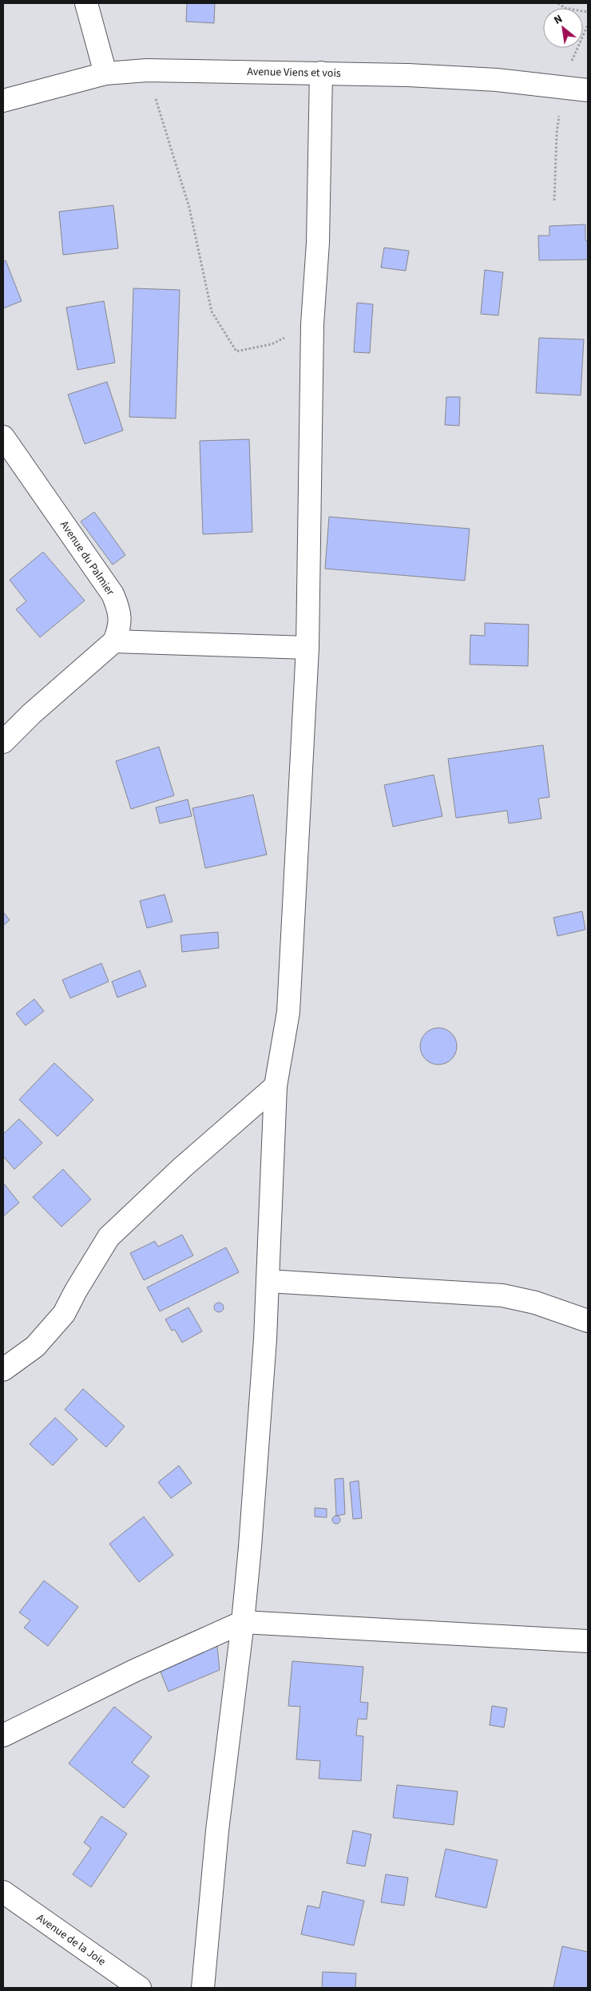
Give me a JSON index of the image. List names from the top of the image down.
{
  "streets": {
    "street": ["Avenue Viens et vois", "Avenue du Palmier", "Avenue de la Joie"]
  },
  "north": "top left"
}
